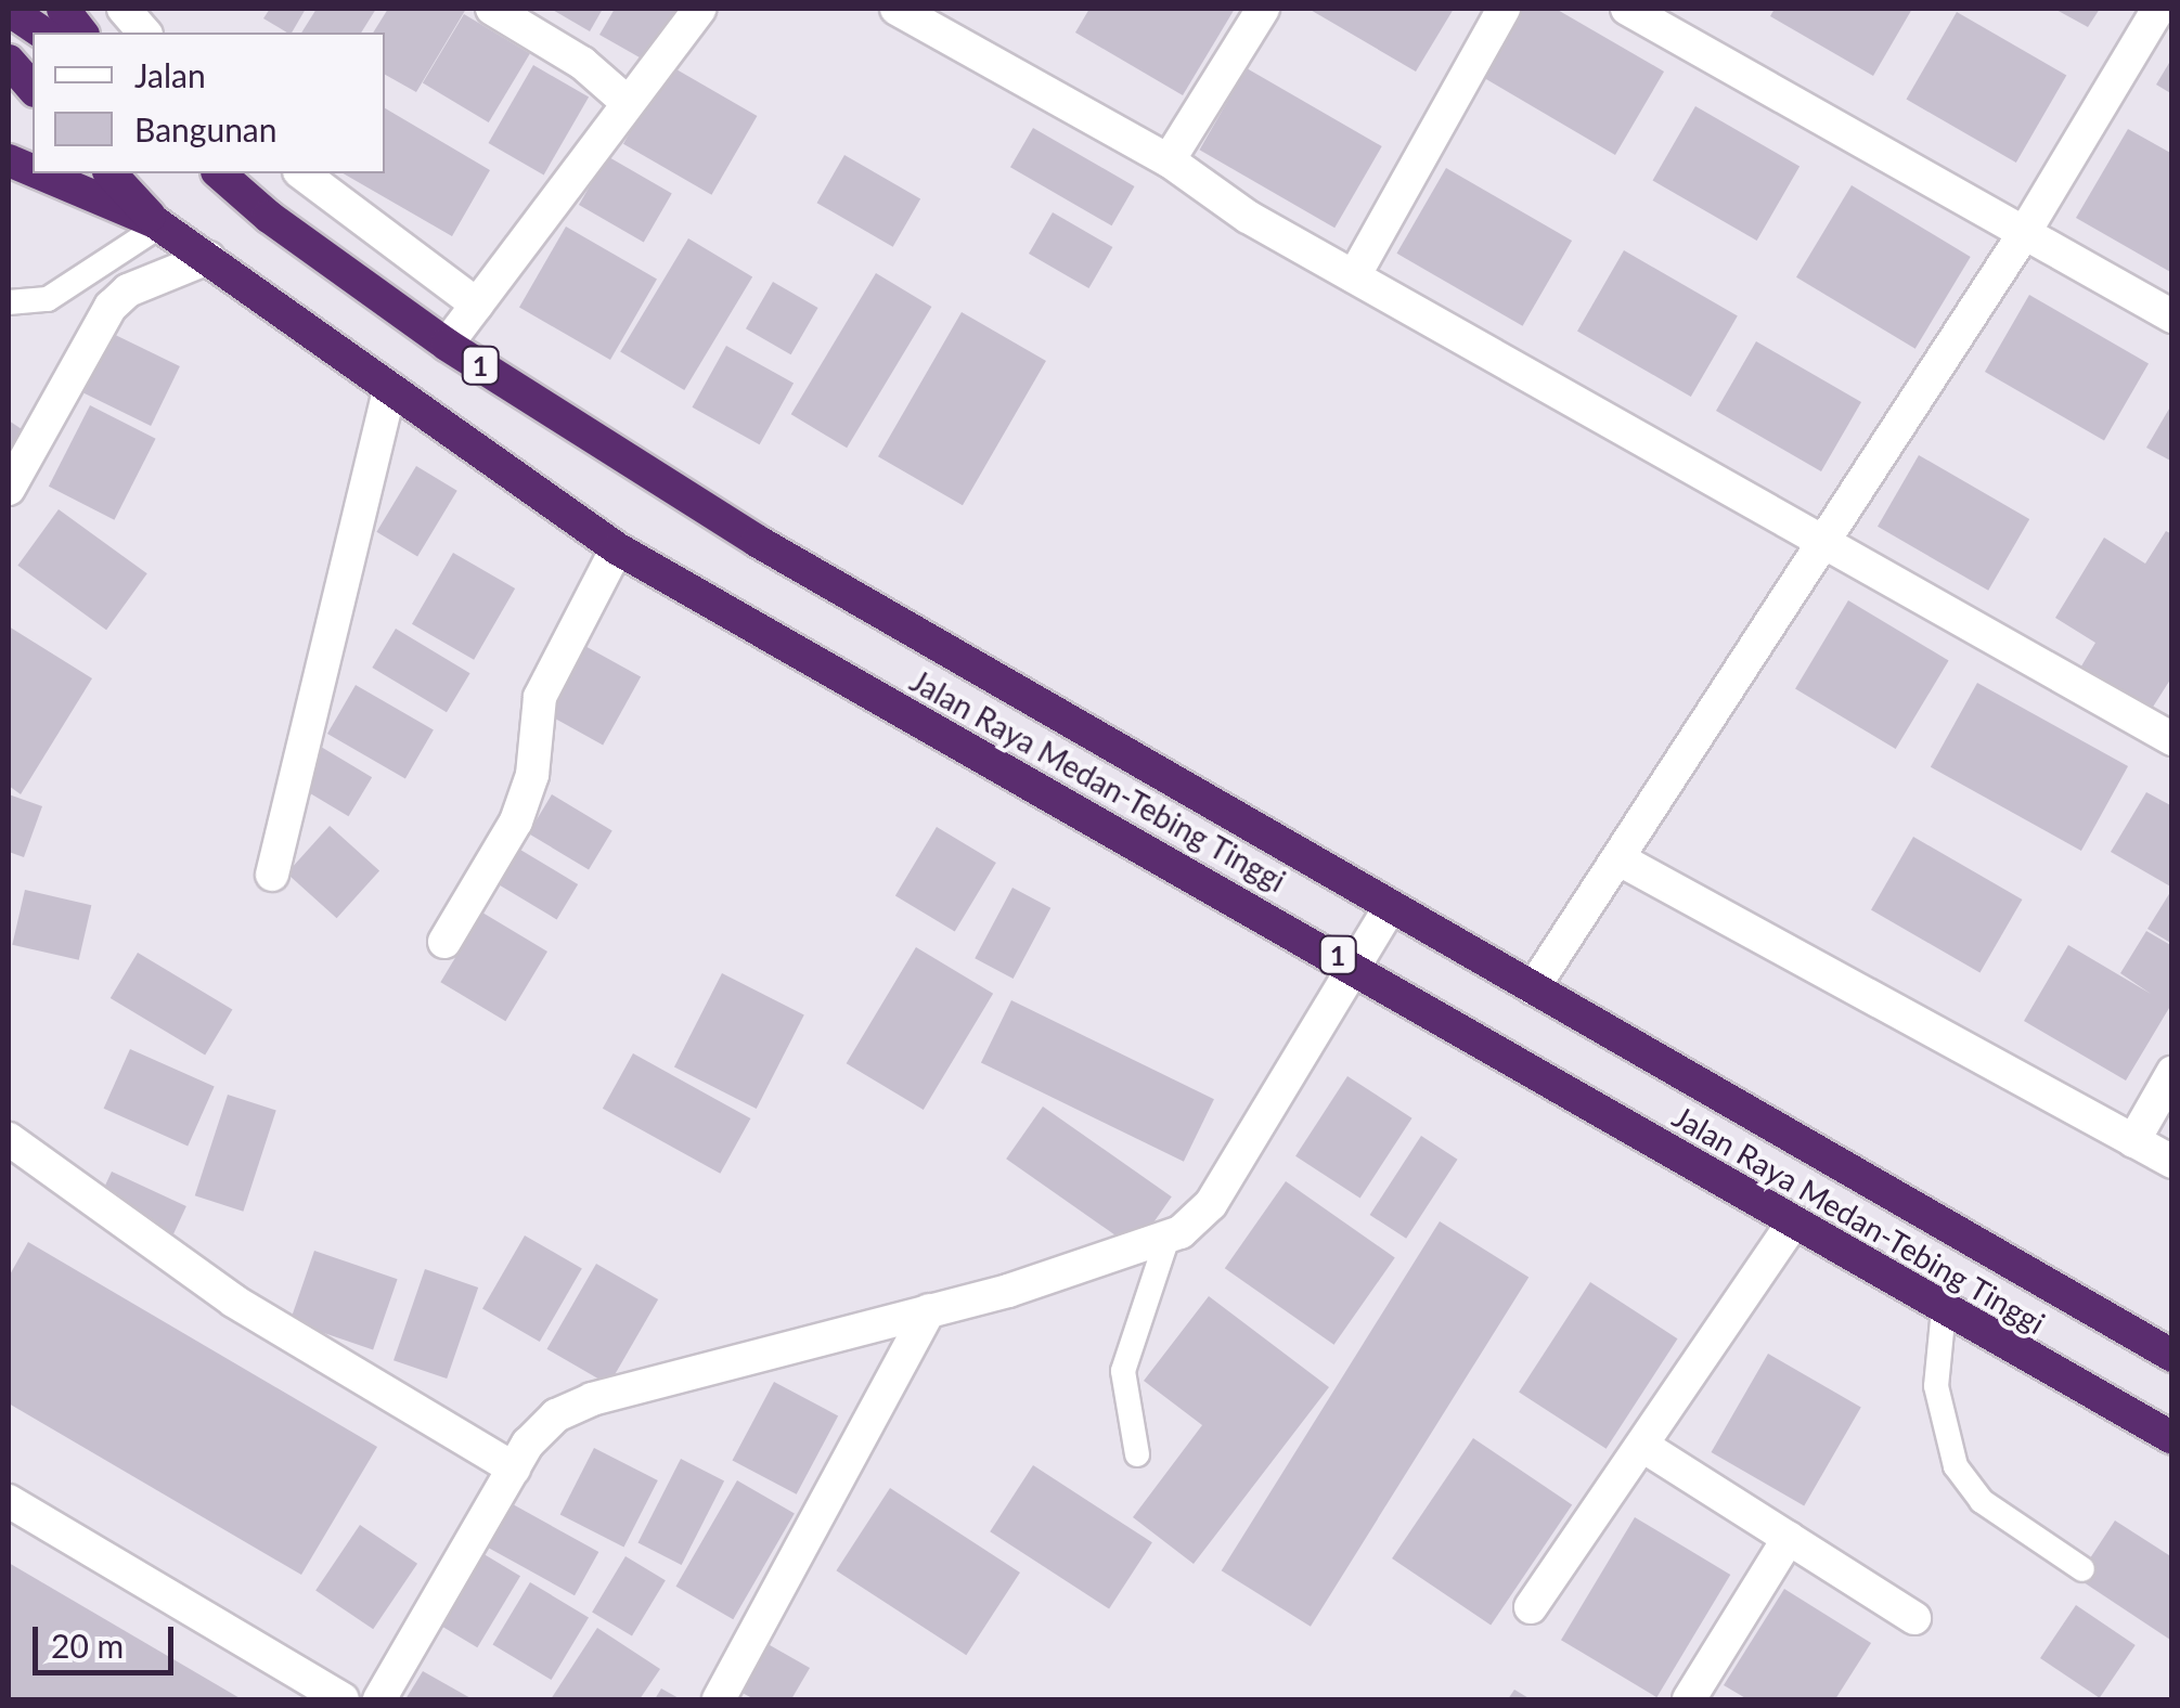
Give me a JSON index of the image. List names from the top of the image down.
{
  "streets": {
    "highway": ["1", "Jalan Raya Medan-Tebing Tinggi"]
  },
  "legend": ["Jalan", "Bangunan"],
  "scale_bar": "20 m"
}
